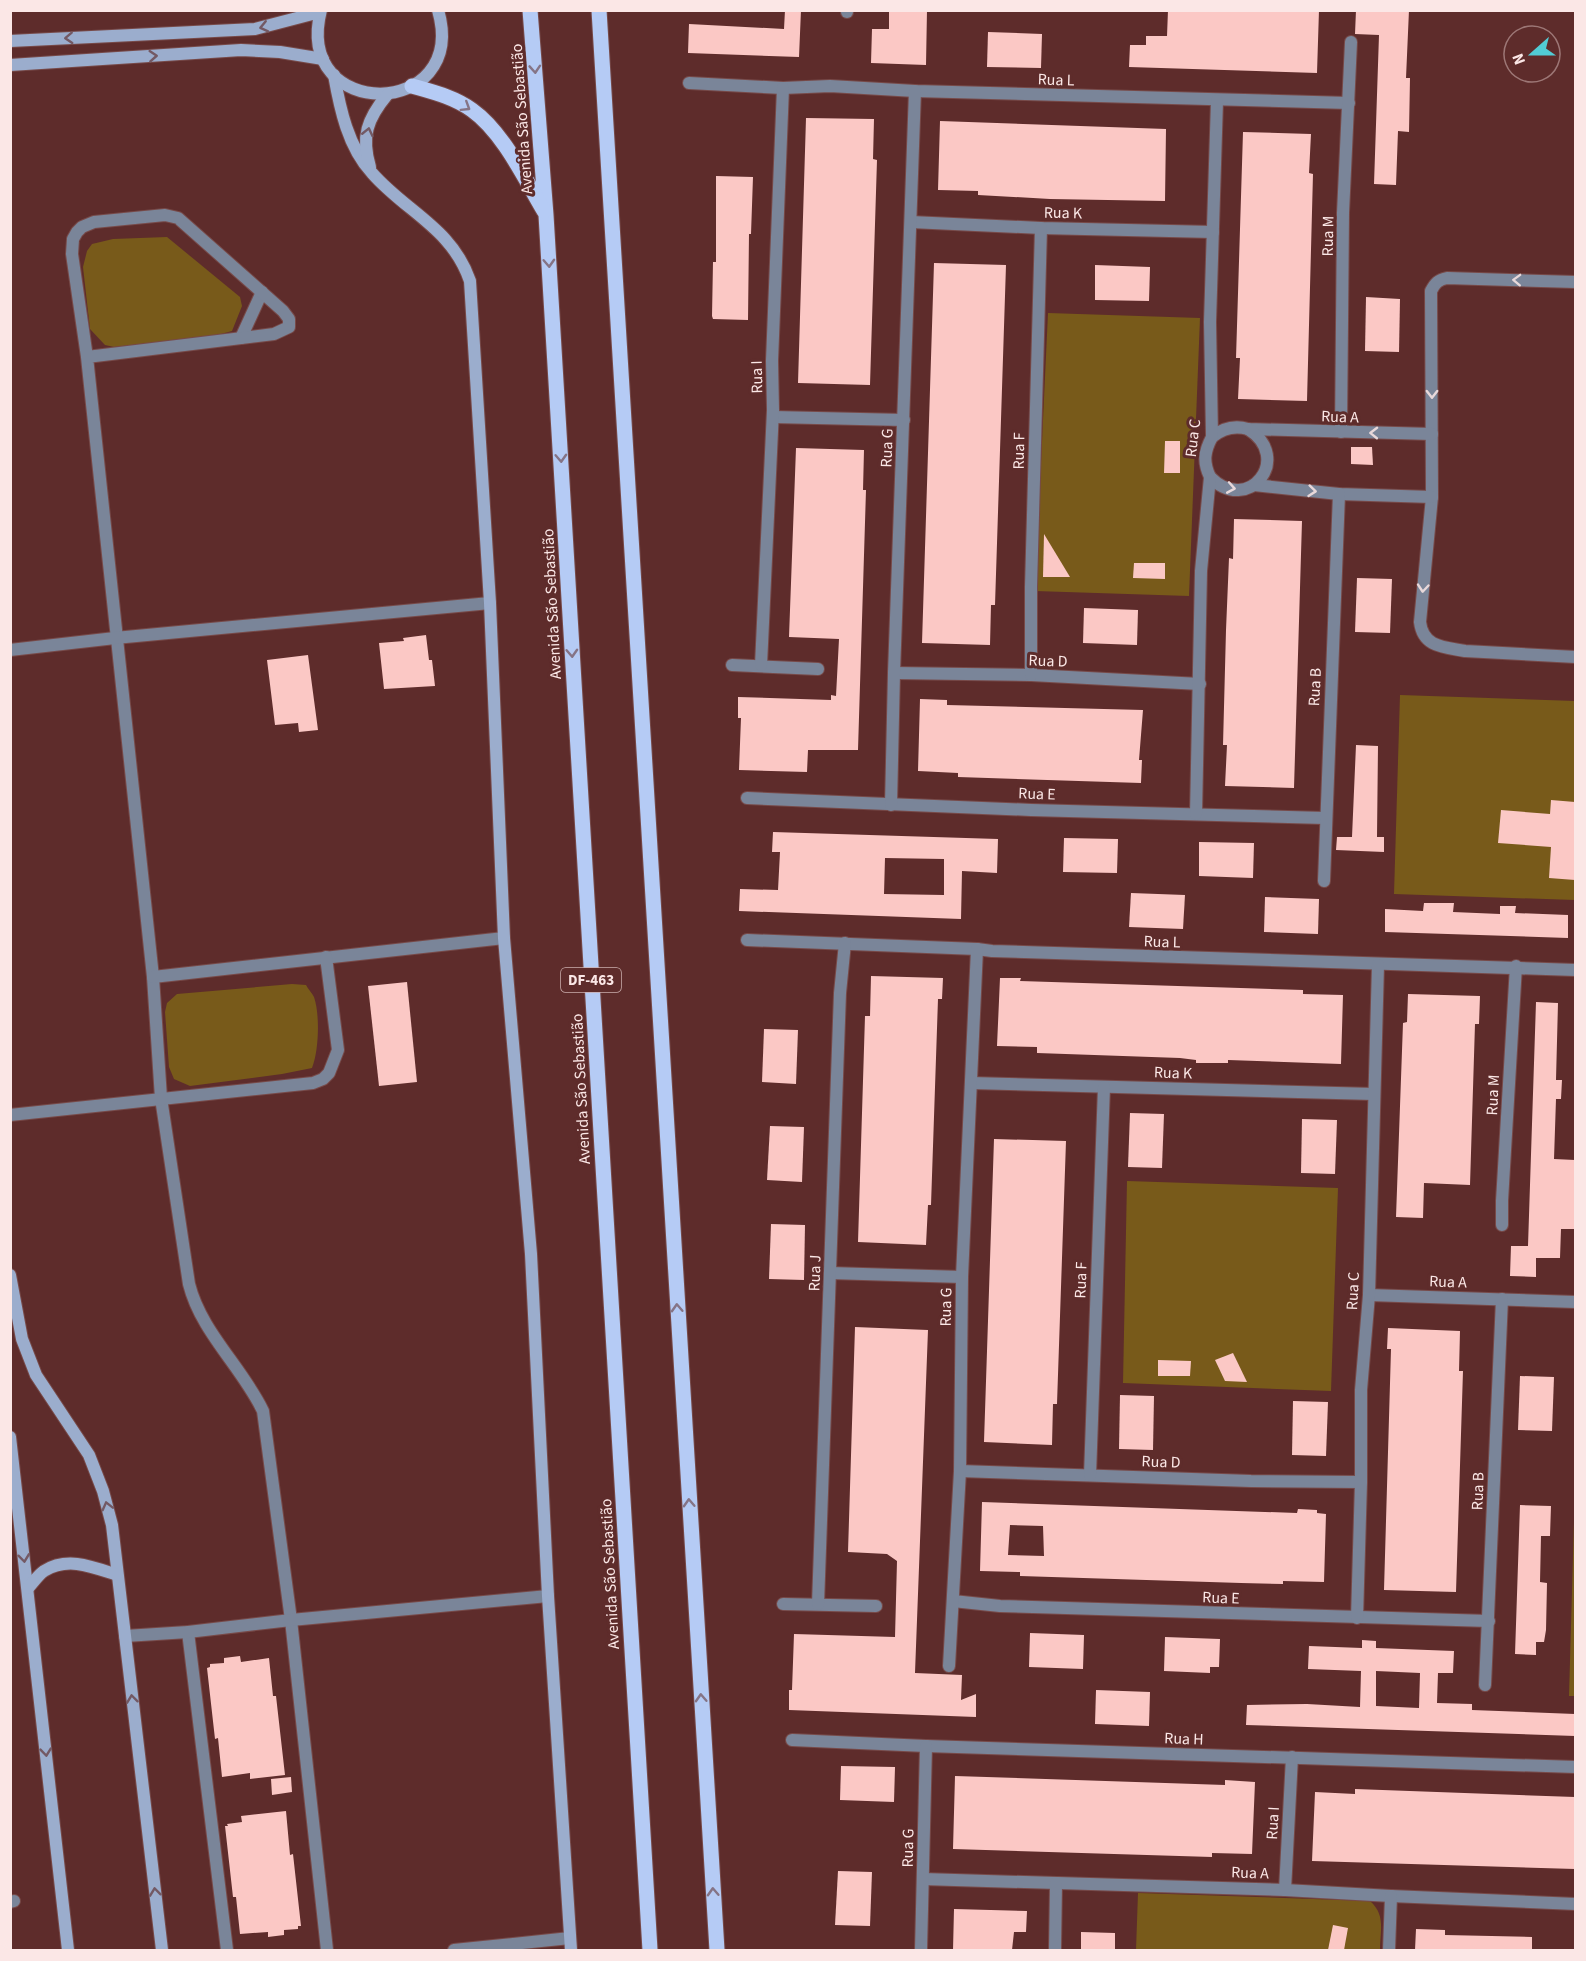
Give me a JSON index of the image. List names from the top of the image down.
{
  "streets": {
    "main road": ["Avenida São Sebastião", "DF-463"],
    "street": [
      "Rua L",
      "Rua K",
      "Rua M",
      "Rua I",
      "Rua A",
      "Rua C",
      "Rua G",
      "Rua F",
      "Rua D",
      "Rua B",
      "Rua E",
      "Rua J",
      "Rua H"
    ]
  },
  "crossings": [
    ["Rua L", "Rua M"],
    ["Rua L", "Rua I"],
    ["Rua L", "Rua C"],
    ["Rua L", "Rua G"],
    ["Rua L", "Rua J"],
    ["Rua K", "Rua C"],
    ["Rua K", "Rua G"],
    ["Rua K", "Rua F"],
    ["Rua M", "Rua A"],
    ["Rua I", "Rua A"],
    ["Rua I", "Rua H"],
    ["Rua A", "Rua C"],
    ["Rua A", "Rua G"],
    ["Rua A", "Rua B"],
    ["Rua C", "Rua D"],
    ["Rua C", "Rua E"],
    ["Rua G", "Rua D"],
    ["Rua G", "Rua E"],
    ["Rua G", "Rua H"],
    ["Rua F", "Rua D"],
    ["Rua B", "Rua E"]
  ],
  "north": "left"
}
